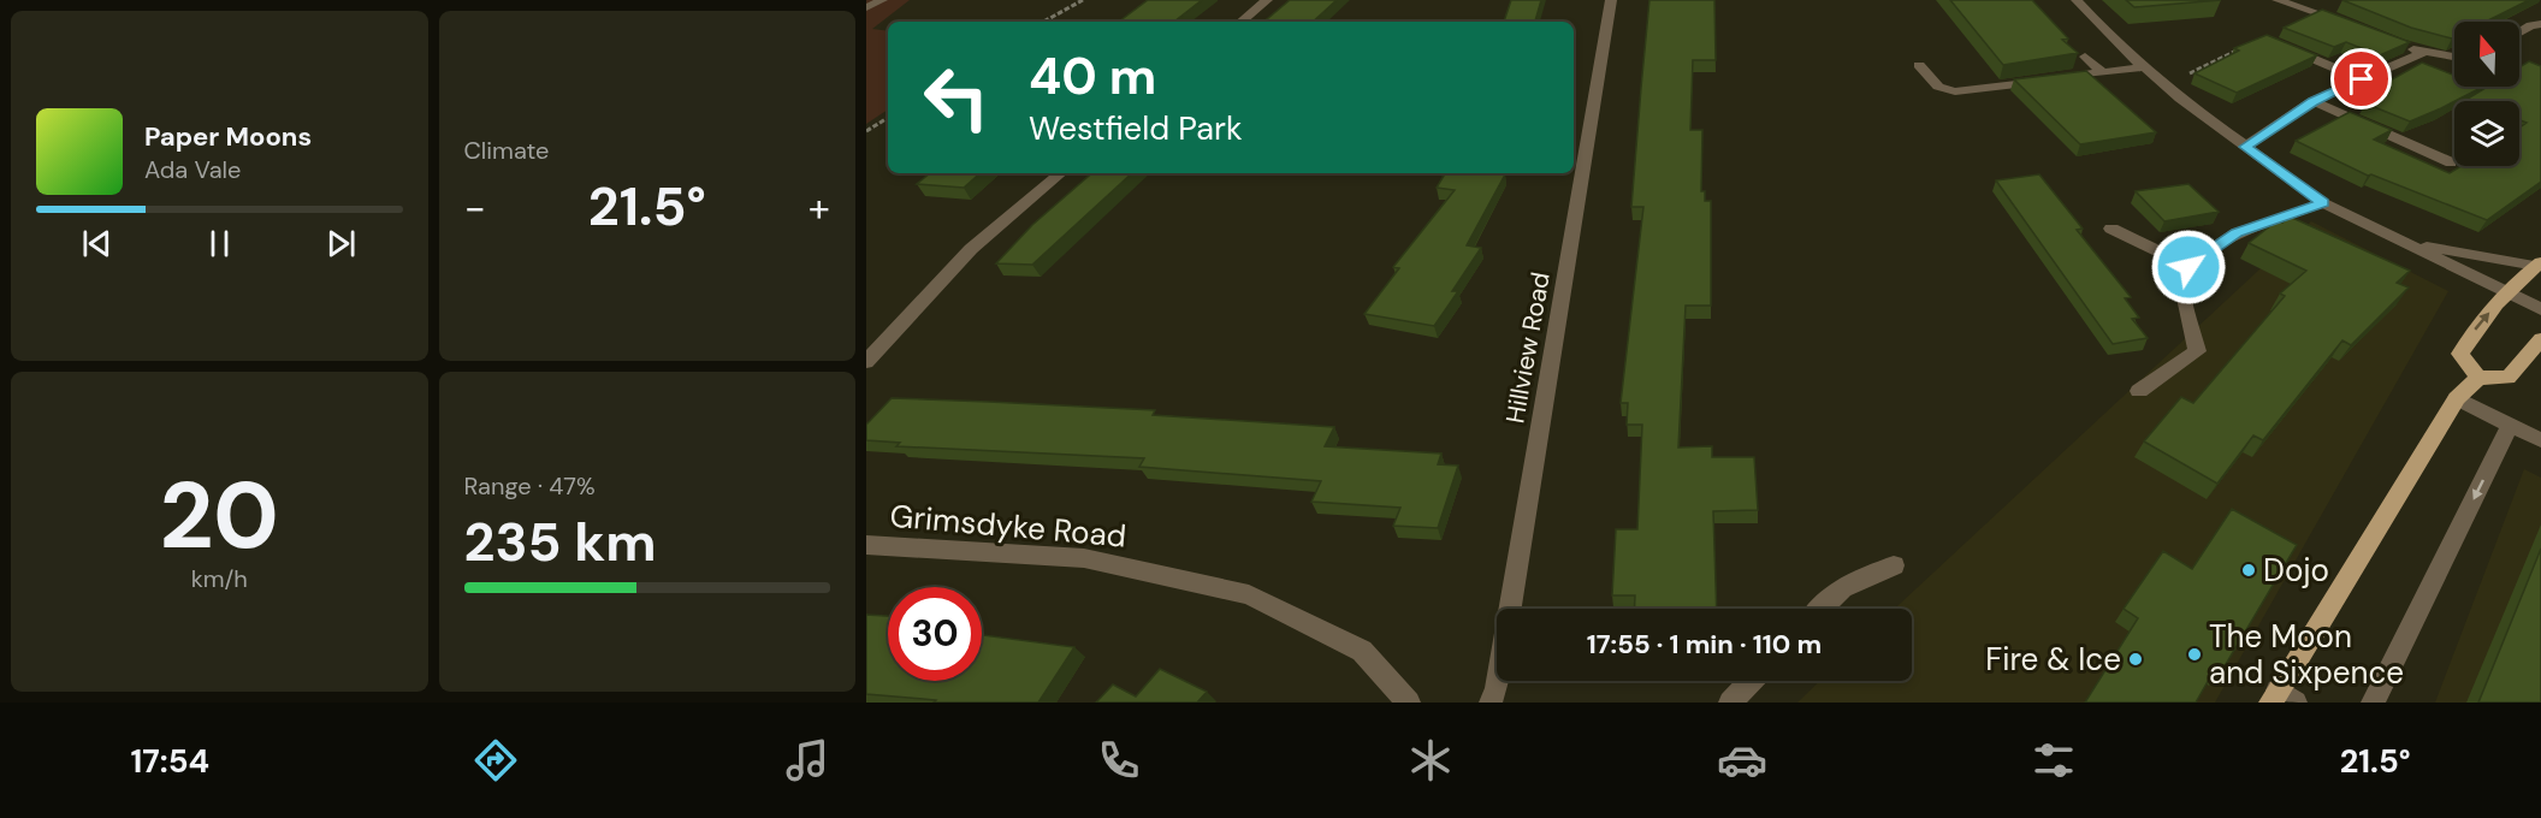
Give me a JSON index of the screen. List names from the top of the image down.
{
  "streets": {
    "street": ["Hillview Road", "Grimsdyke Road"]
  },
  "places": ["Dojo", "The Moon and Sixpence", "Fire & Ice"],
  "north": "top",
  "page": {
    "tile": [
      "Climate",
      ["20", "km/h"],
      ["Range · 47%", "235 km"]
    ],
    "turn": ["40 m", "Westfield Park"],
    "song": ["Paper Moons", "Ada Vale"],
    "heat": ["−", "21.5°", "+"],
    "limit": "30",
    "trip": "17:55 · 1 min · 110 m",
    "tabs": ["17:54", "21.5°"]
  }
}
